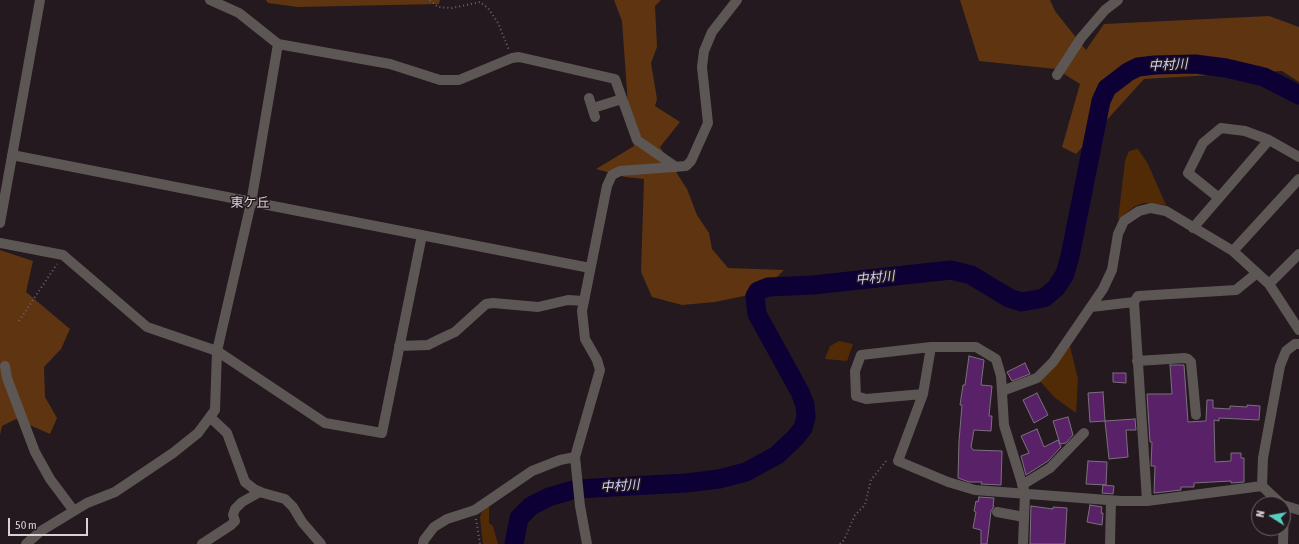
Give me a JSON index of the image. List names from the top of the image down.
{
  "districts": ["東ケ丘"],
  "water": ["中村川"],
  "scale_bar": "50 m",
  "north": "left"
}
